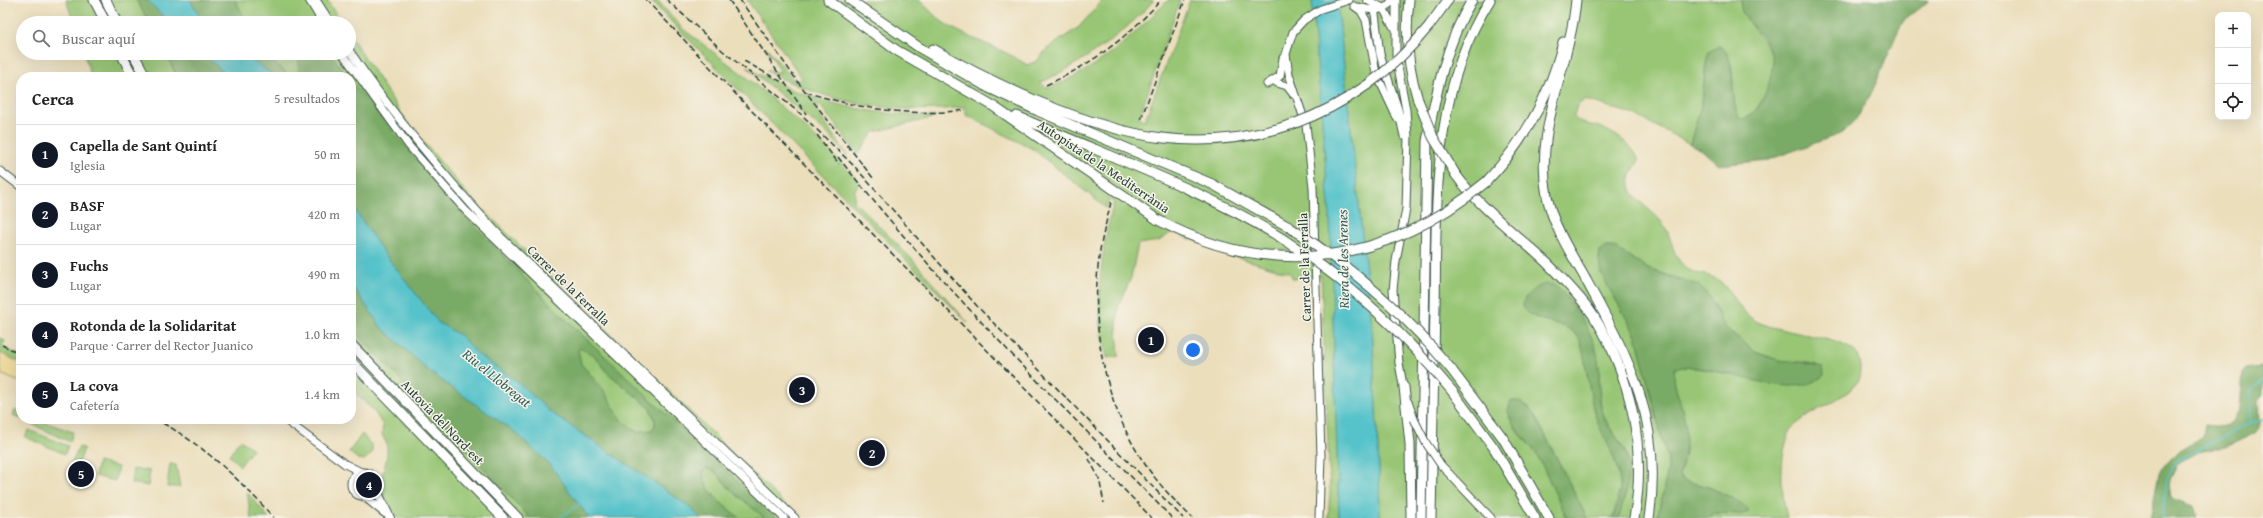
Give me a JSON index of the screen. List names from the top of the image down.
{
  "streets": {
    "highway": ["Autopista de la Mediterrània", "Autovia del Nord-est"],
    "street": ["Carrer de la Ferralla"]
  },
  "water": ["Riera de les Arenes", "Riu el Llobregat"],
  "page": {
    "map_buttons": ["+", "−"],
    "search": "Buscar aquí",
    "heading": ["Cerca", "5 resultados"],
    "list": [
      {
        "mark": "1",
        "name": "Capella de Sant Quintí",
        "note": "Iglesia",
        "value": "50 m"
      },
      {
        "mark": "2",
        "name": "BASF",
        "note": "Lugar",
        "value": "420 m"
      },
      {
        "mark": "3",
        "name": "Fuchs",
        "note": "Lugar",
        "value": "490 m"
      },
      {
        "mark": "4",
        "name": "Rotonda de la Solidaritat",
        "note": "Parque · Carrer del Rector Juanico",
        "value": "1.0 km"
      },
      {
        "mark": "5",
        "name": "La cova",
        "note": "Cafetería",
        "value": "1.4 km"
      }
    ],
    "pins": [
      "1",
      "3",
      "2",
      "5",
      "4"
    ]
  }
}
